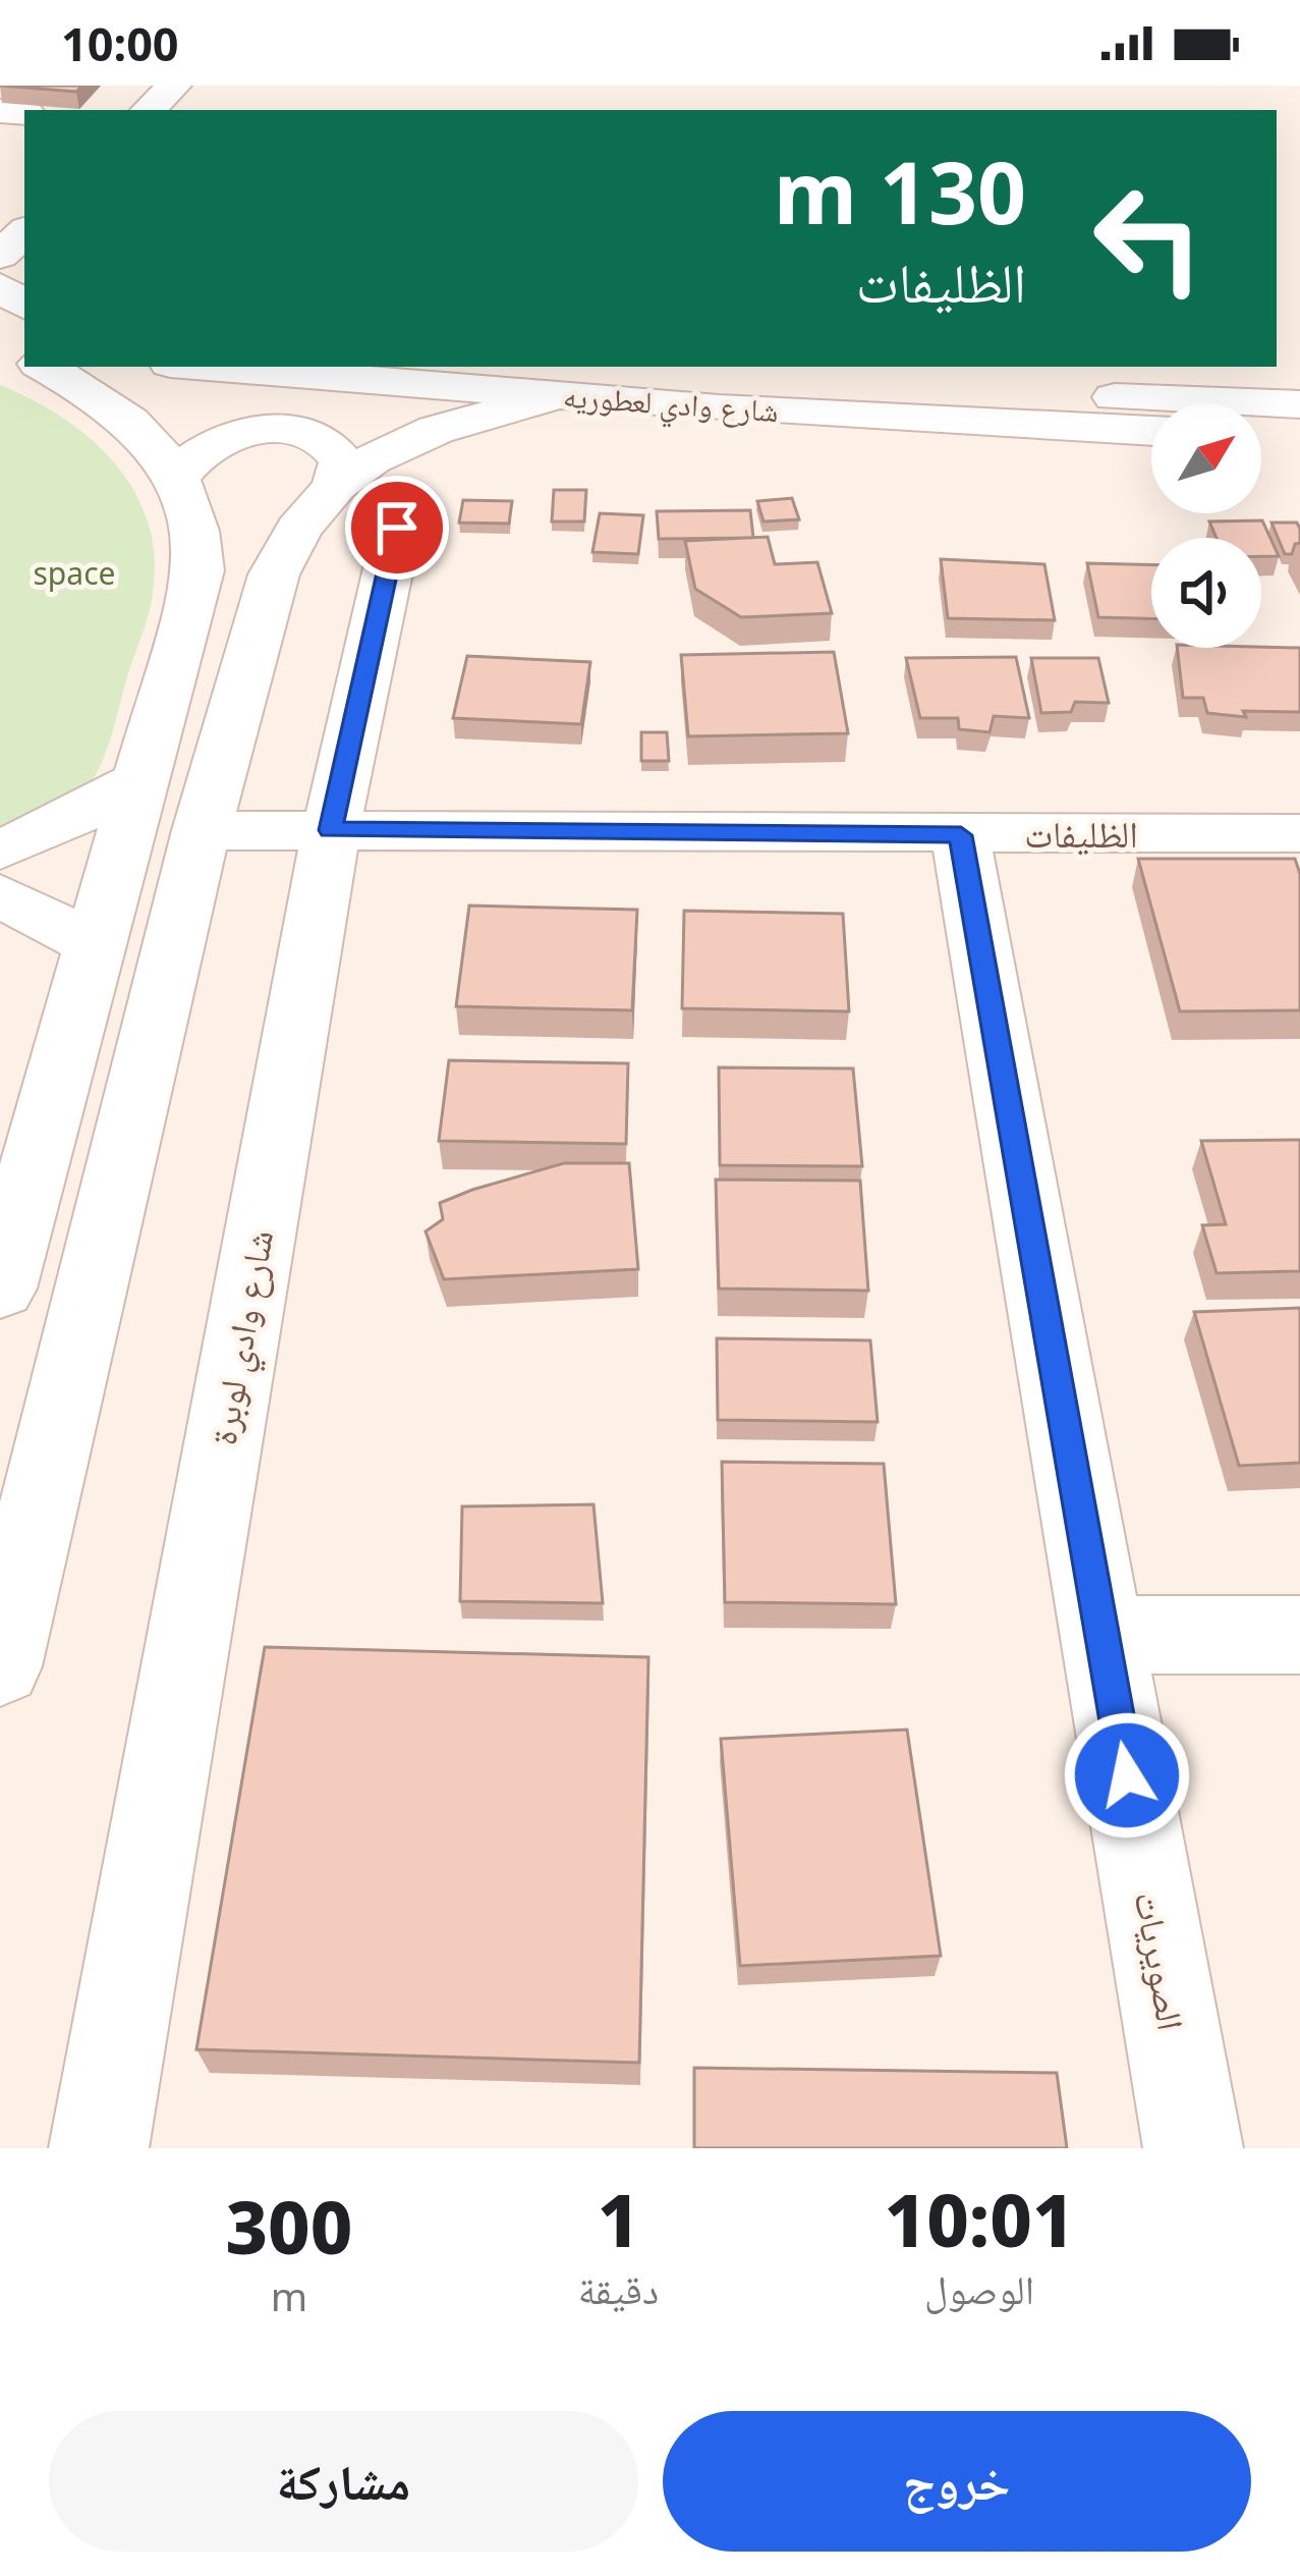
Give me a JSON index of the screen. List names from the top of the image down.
{
  "streets": {
    "street": [
      "شارع وادي لعطوريه",
      "الظليفات",
      "شارع وادي لوبرة",
      "الصويريات"
    ]
  },
  "crossings": [
    ["الظليفات", "شارع وادي لوبرة"],
    ["الظليفات", "الصويريات"]
  ],
  "parks": ["space"],
  "north": "top right",
  "page": {
    "status": "10:00",
    "turn": ["130 m", "الظليفات"],
    "eta": [
      "10:01",
      "الوصول",
      "1",
      "دقيقة",
      "300",
      "m"
    ],
    "buttons": ["خروج", "مشاركة"]
  }
}
